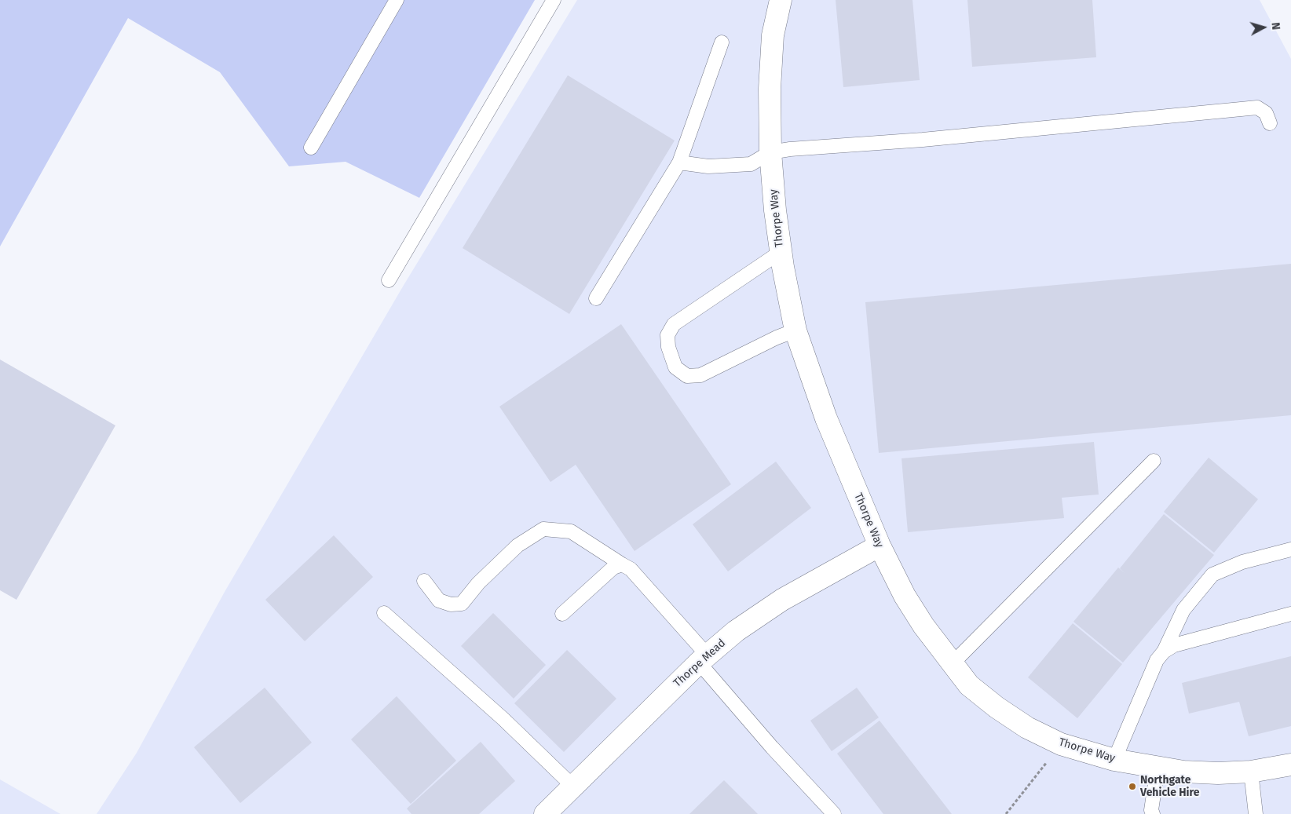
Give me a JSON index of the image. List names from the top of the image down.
{
  "streets": {
    "street": ["Thorpe Way", "Thorpe Mead"]
  },
  "crossings": [
    ["Thorpe Way", "Thorpe Mead"]
  ],
  "places": ["Northgate Vehicle Hire"],
  "north": "right"
}
